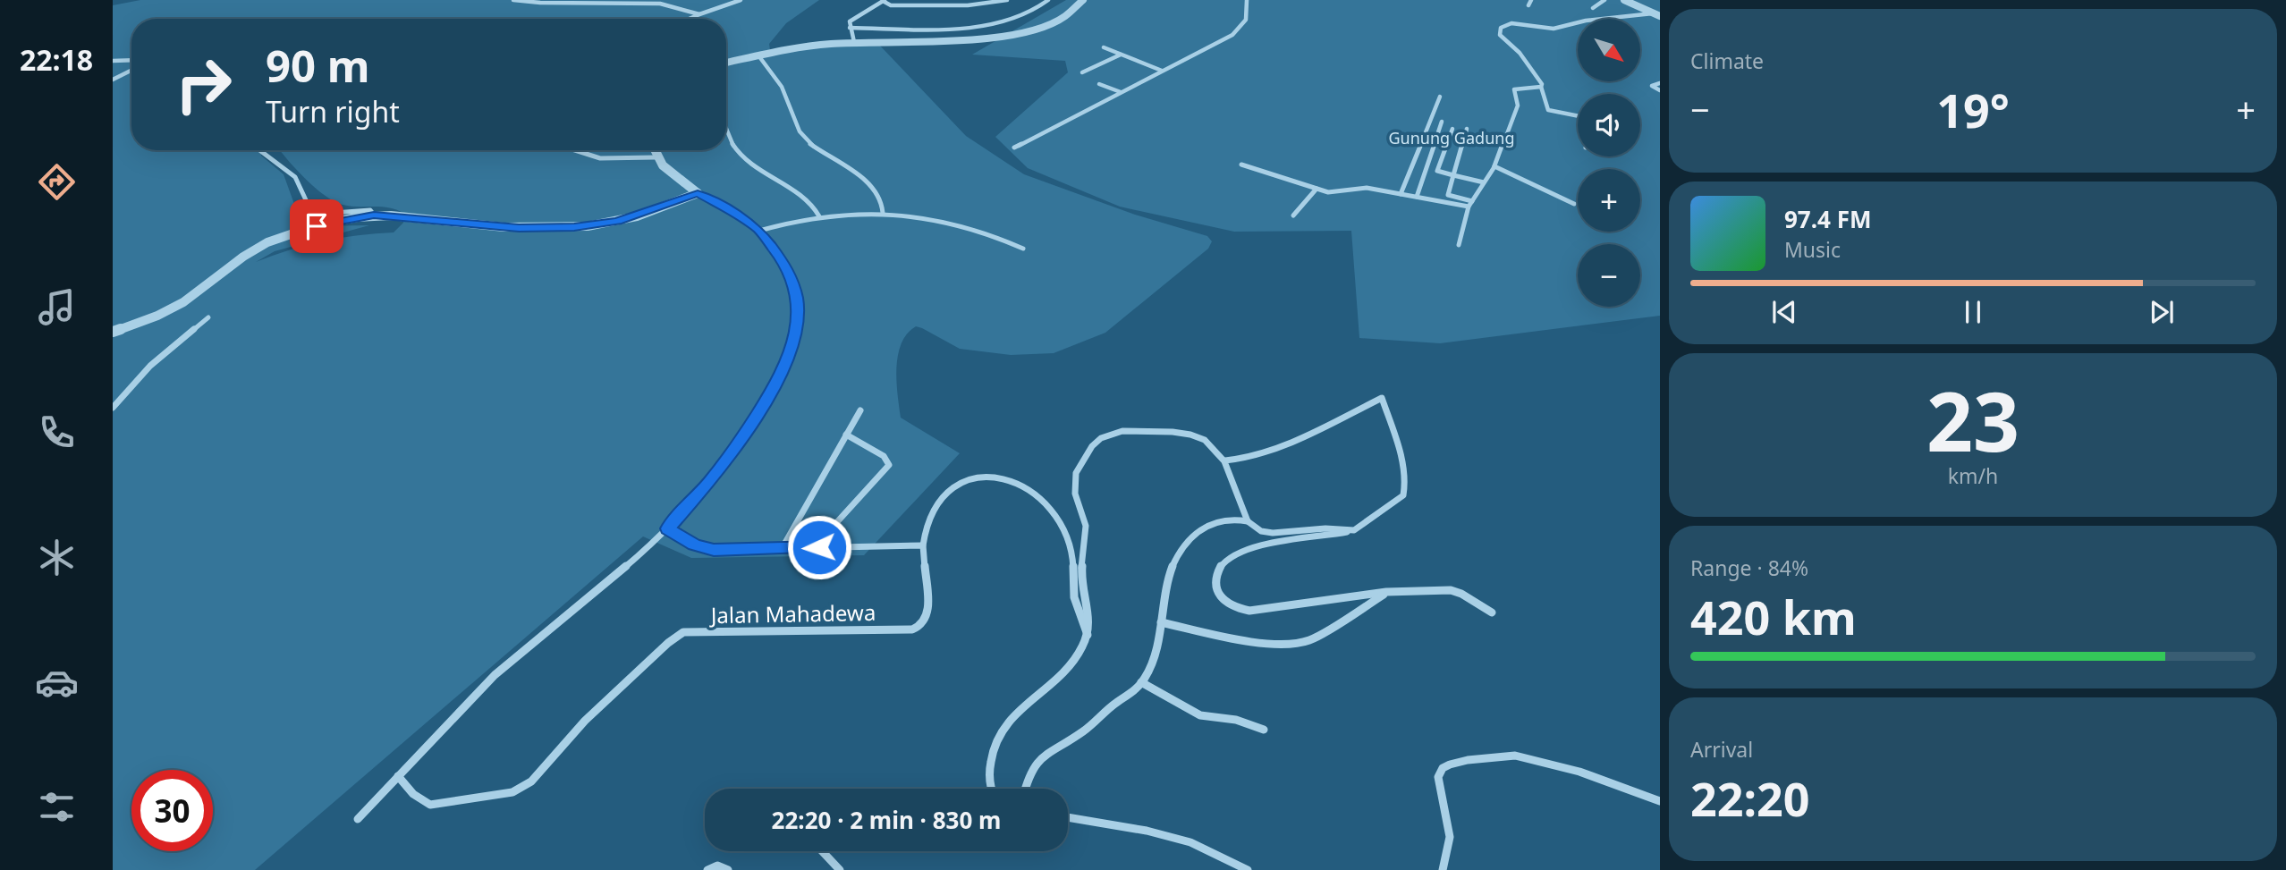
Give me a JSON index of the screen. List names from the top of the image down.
{
  "streets": {
    "street": ["Jalan Mahadewa"]
  },
  "parks": ["Gunung Gadung"],
  "north": "bottom right",
  "page": {
    "tabs": "22:18",
    "tile": [
      "Climate",
      ["23", "km/h"],
      ["Range · 84%", "420 km"],
      ["Arrival", "22:20"]
    ],
    "map_buttons": ["+", "−"],
    "turn": ["90 m", "Turn right"],
    "heat": ["−", "19°", "+"],
    "song": ["97.4 FM", "Music"],
    "limit": "30",
    "trip": "22:20 · 2 min · 830 m"
  }
}
